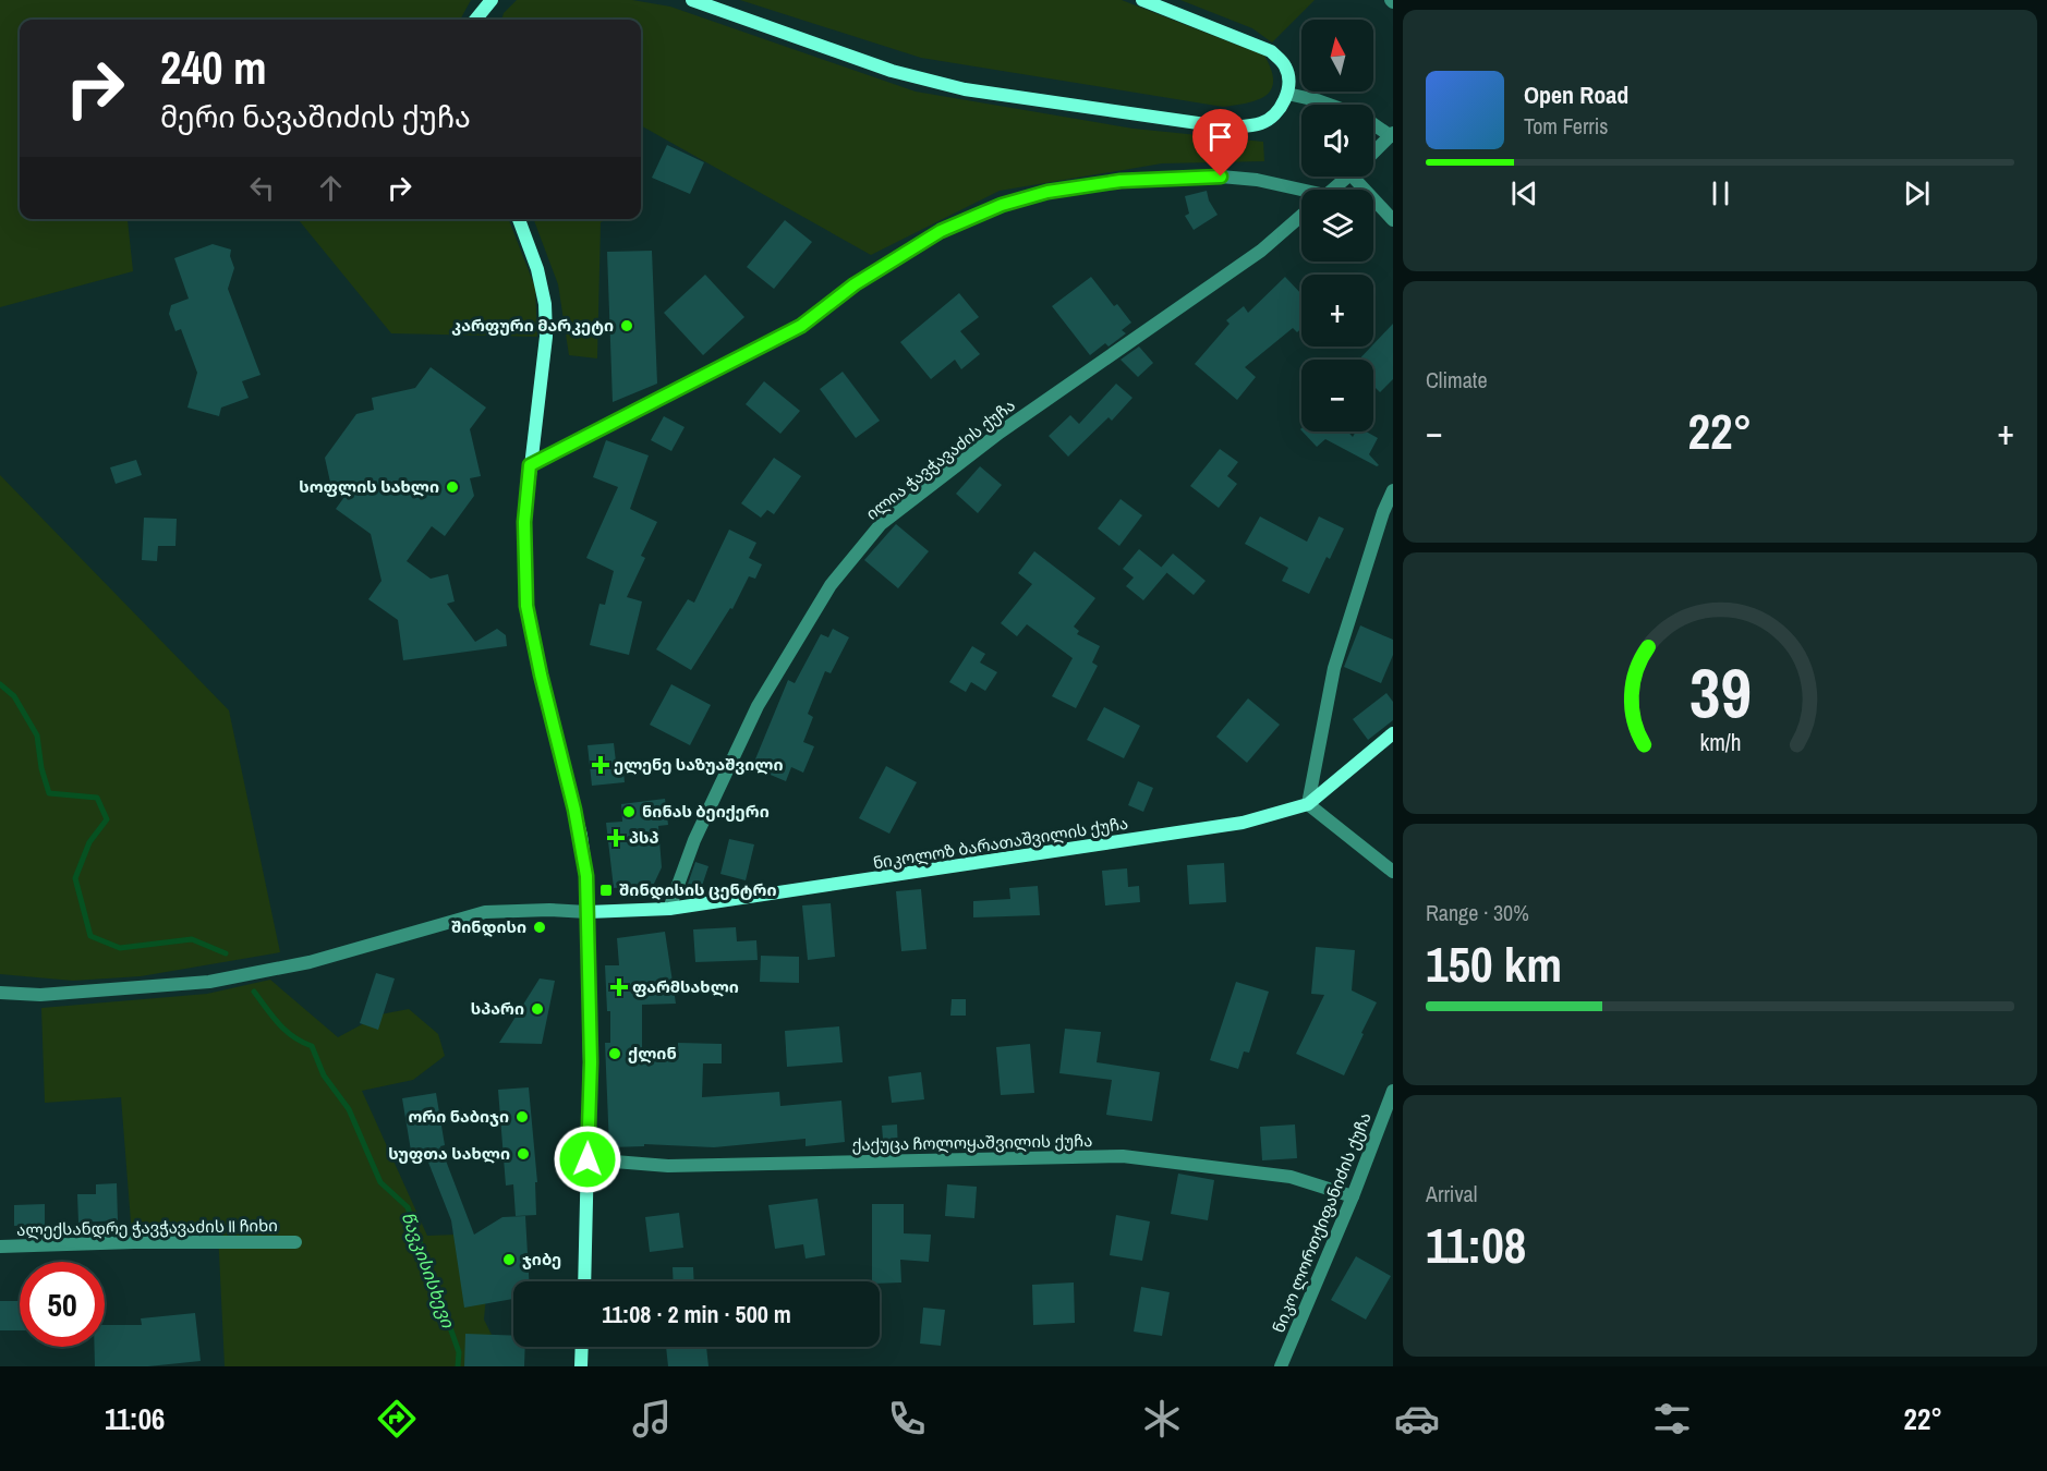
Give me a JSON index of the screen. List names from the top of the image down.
{
  "streets": {
    "main road": ["ნიკოლოზ ბარათაშვილის ქუჩა"],
    "street": [
      "ილია ჭავჭავაძის ქუჩა",
      "ქაქუცა ჩოლოყაშვილის ქუჩა",
      "ნიკო ლორთქიფანიძის ქუჩა",
      "ალექსანდრე ჭავჭავაძის II ჩიხი"
    ]
  },
  "crossings": [
    ["ილია ჭავჭავაძის ქუჩა", "ნიკოლოზ ბარათაშვილის ქუჩა"],
    ["ქაქუცა ჩოლოყაშვილის ქუჩა", "ნიკო ლორთქიფანიძის ქუჩა"]
  ],
  "water": ["წავკისისხევი"],
  "places": {
    "other": [
      "კარფური მარკეტი",
      "სოფლის სახლი",
      "ნინას ბეიქერი",
      "შინდისი",
      "სპარი",
      "ქლინ",
      "ორი ნაბიჯი",
      "სუფთა სახლი",
      "ჯიბე"
    ],
    "health": ["ელენე საზუაშვილი", "პსპ", "ფარმსახლი"],
    "transit": ["შინდისის ცენტრი"]
  },
  "north": "top",
  "page": {
    "map_buttons": ["+", "−"],
    "turn": ["240 m", "მერი ნავაშიძის ქუჩა"],
    "song": ["Open Road", "Tom Ferris"],
    "tile": [
      "Climate",
      ["Range · 30%", "150 km"],
      ["Arrival", "11:08"]
    ],
    "heat": ["−", "22°", "+"],
    "limit": "50",
    "trip": "11:08 · 2 min · 500 m",
    "tabs": ["11:06", "22°"],
    "gauge": ["39", "km/h"]
  }
}
